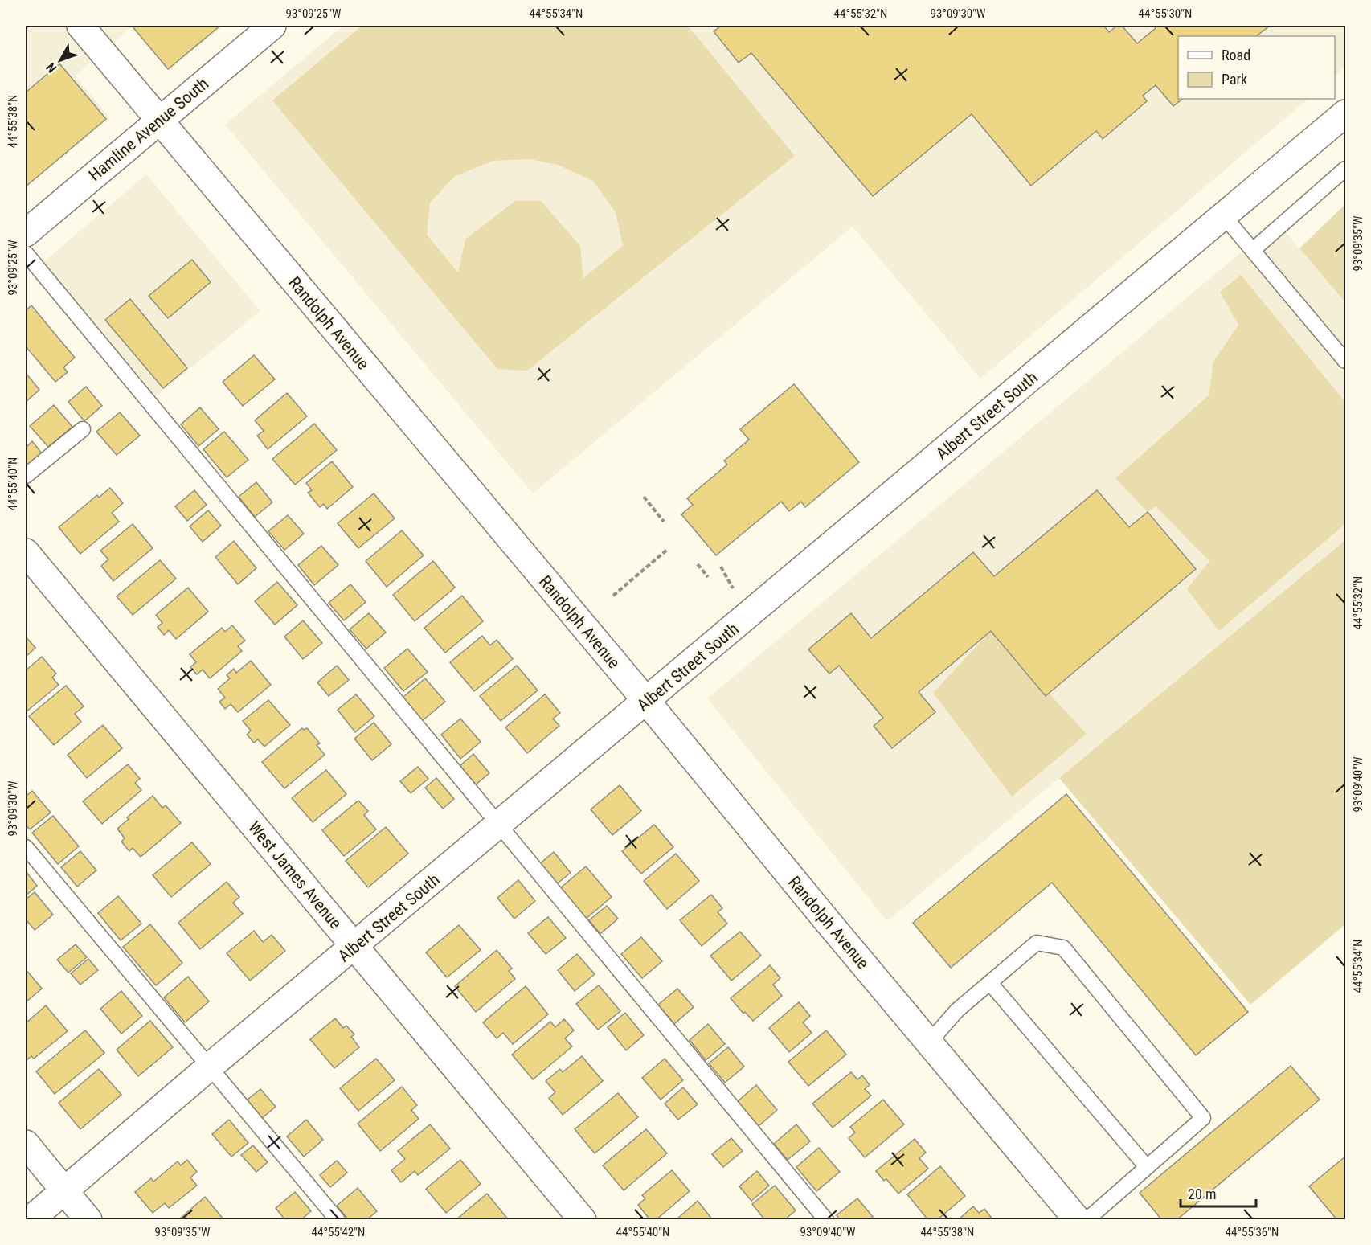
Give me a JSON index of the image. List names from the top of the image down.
{
  "streets": {
    "street": [
      "Hamline Avenue South",
      "Randolph Avenue",
      "Albert Street South",
      "West James Avenue"
    ]
  },
  "crossings": [
    ["Hamline Avenue South", "Randolph Avenue"],
    ["Randolph Avenue", "Albert Street South"],
    ["Albert Street South", "West James Avenue"]
  ],
  "legend": ["Road", "Park"],
  "scale_bar": "20 m",
  "north": "bottom left",
  "coordinates": [
    "93°09'25\"W",
    "44°55'34\"N",
    "44°55'32\"N",
    "93°09'30\"W",
    "44°55'30\"N",
    "44°55'38\"N",
    "93°09'35\"W",
    "44°55'40\"N",
    "93°09'40\"W",
    "44°55'42\"N",
    "44°55'36\"N"
  ]
}
